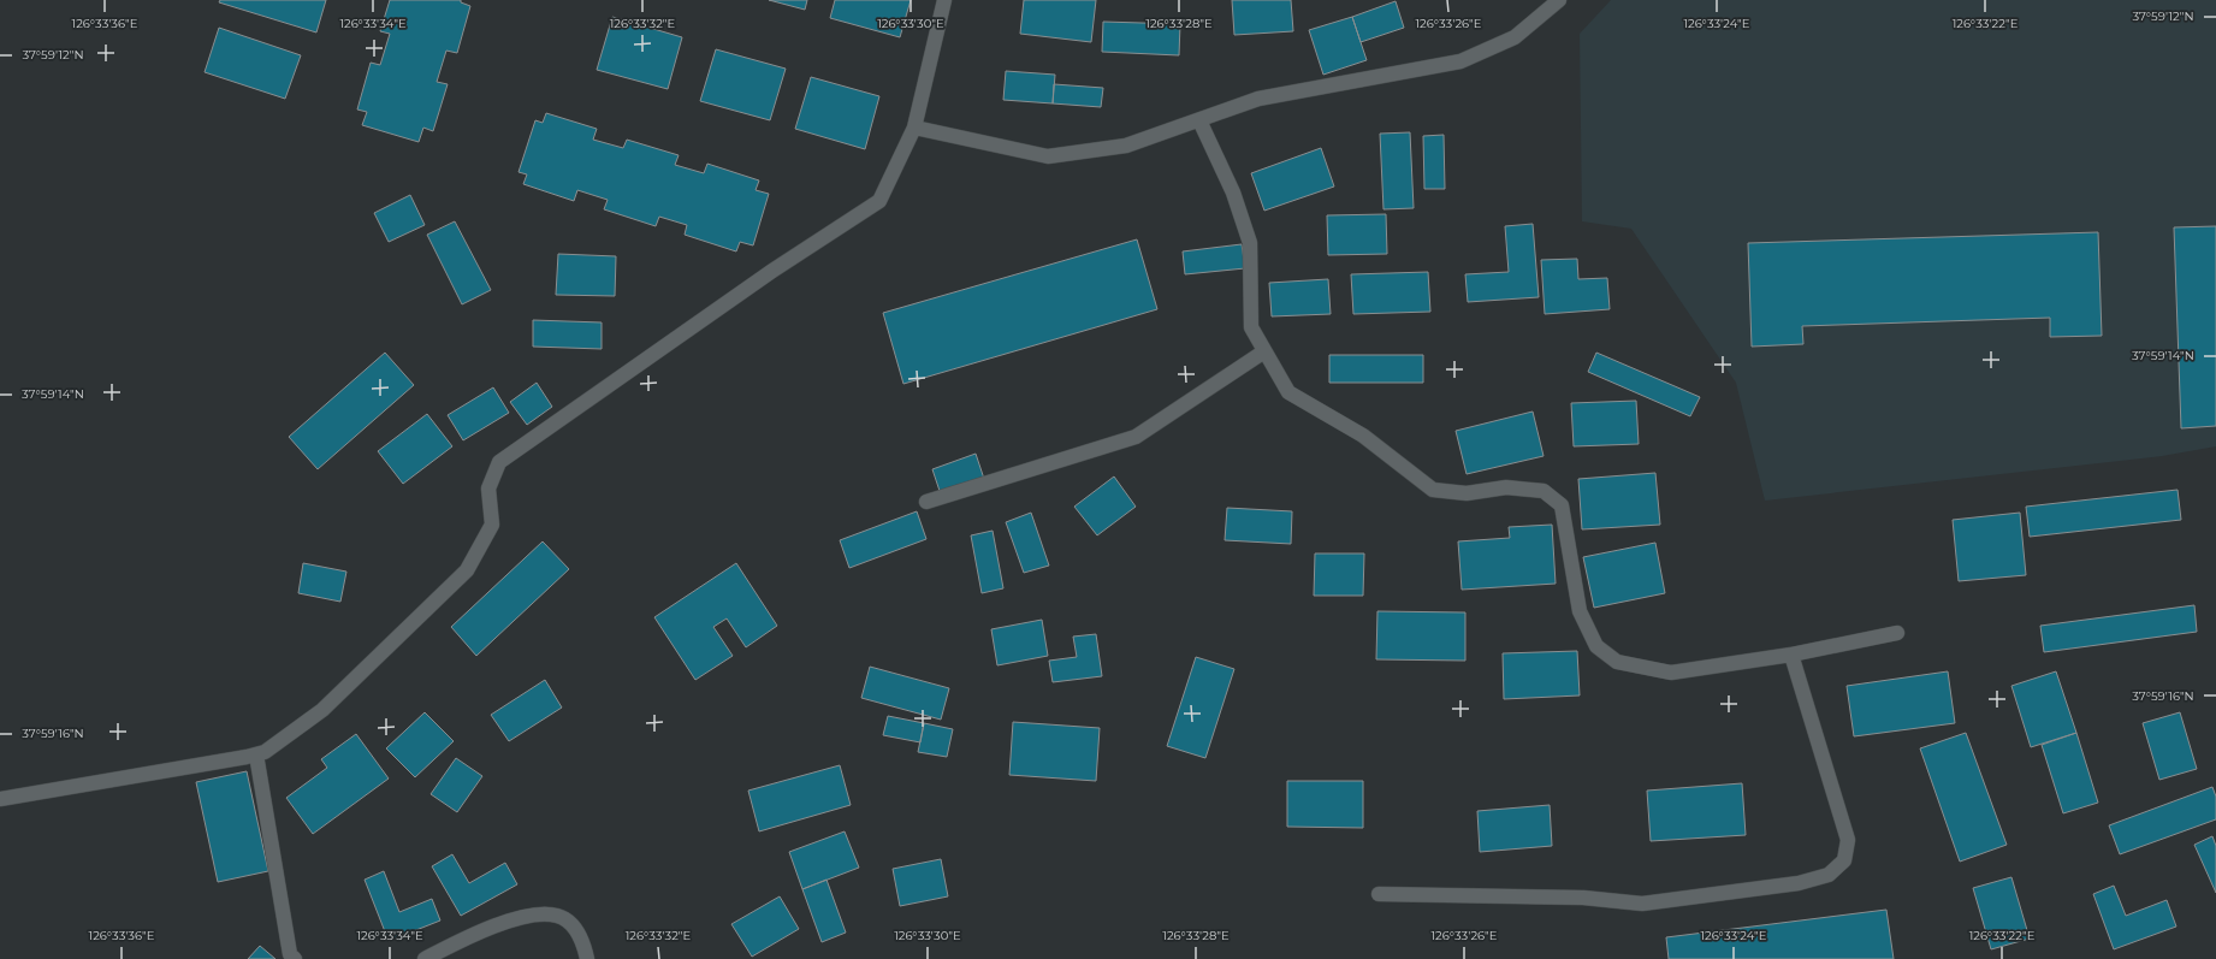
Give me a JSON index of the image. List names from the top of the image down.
{
  "coordinates": [
    "37°59'12\"N",
    "126°33'36\"E",
    "126°33'34\"E",
    "126°33'32\"E",
    "126°33'30\"E",
    "126°33'28\"E",
    "126°33'26\"E",
    "126°33'24\"E",
    "126°33'22\"E",
    "37°59'14\"N",
    "37°59'16\"N"
  ]
}
